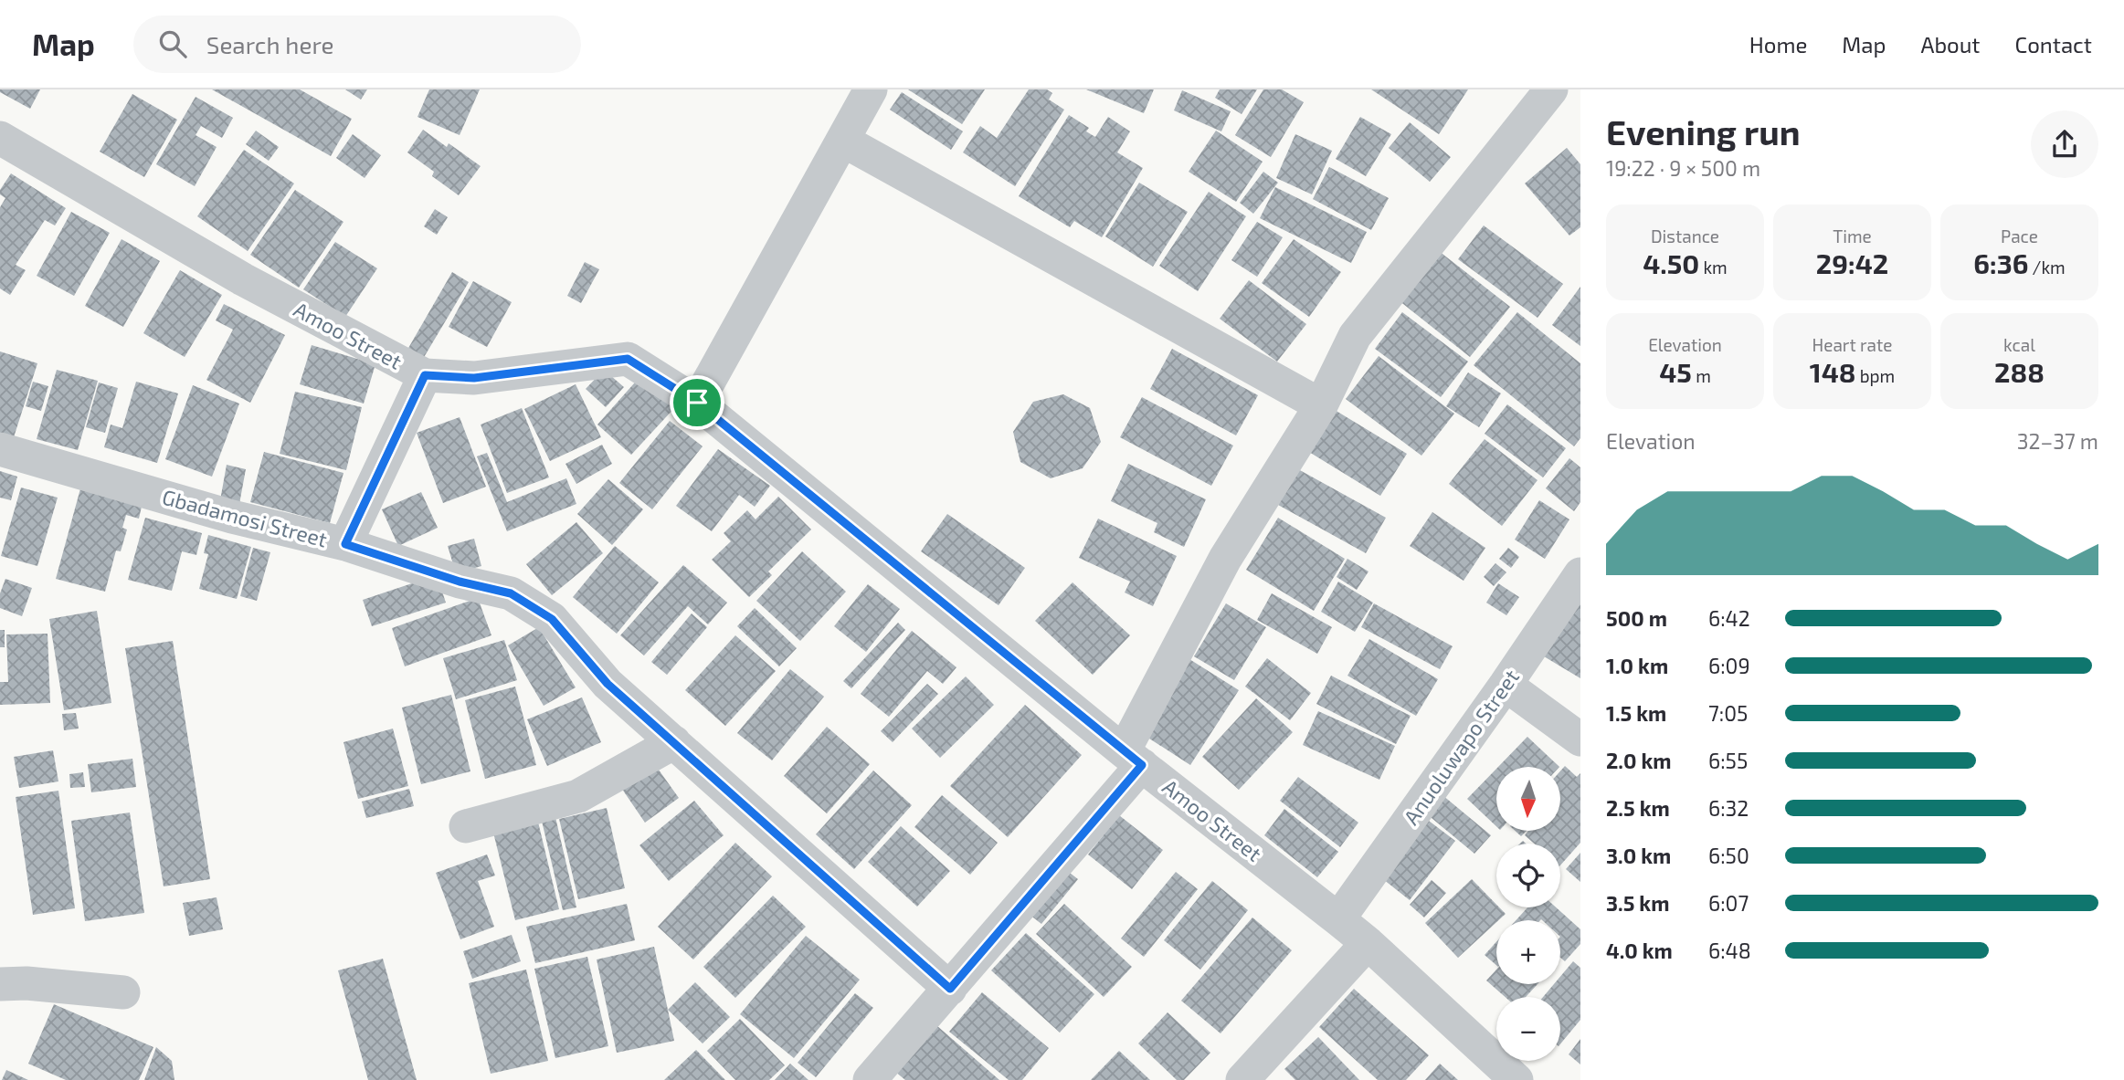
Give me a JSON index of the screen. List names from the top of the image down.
{
  "streets": {
    "street": ["Amoo Street", "Gbadamosi Street", "Anuoluwapo Street"]
  },
  "crossings": [
    ["Amoo Street", "Anuoluwapo Street"]
  ],
  "north": "bottom",
  "page": {
    "header": "Map",
    "search": "Search here",
    "nav": [
      "Home",
      "Map",
      "About",
      "Contact"
    ],
    "heading": ["Evening run", "19:22 · 9 × 500 m"],
    "stats": [
      ["Distance", "4.50 km"],
      ["Time", "29:42"],
      ["Pace", "6:36 /km"],
      ["Elevation", "45 m"],
      ["Heart rate", "148 bpm"],
      ["kcal", "288"]
    ],
    "chart": ["Elevation", "32–37 m"],
    "list": [
      {
        "name": "500 m",
        "note": "6:42"
      },
      {
        "name": "1.0 km",
        "note": "6:09"
      },
      {
        "name": "1.5 km",
        "note": "7:05"
      },
      {
        "name": "2.0 km",
        "note": "6:55"
      },
      {
        "name": "2.5 km",
        "note": "6:32"
      },
      {
        "name": "3.0 km",
        "note": "6:50"
      },
      {
        "name": "3.5 km",
        "note": "6:07"
      },
      {
        "name": "4.0 km",
        "note": "6:48"
      }
    ],
    "map_buttons": ["+", "−"]
  }
}
